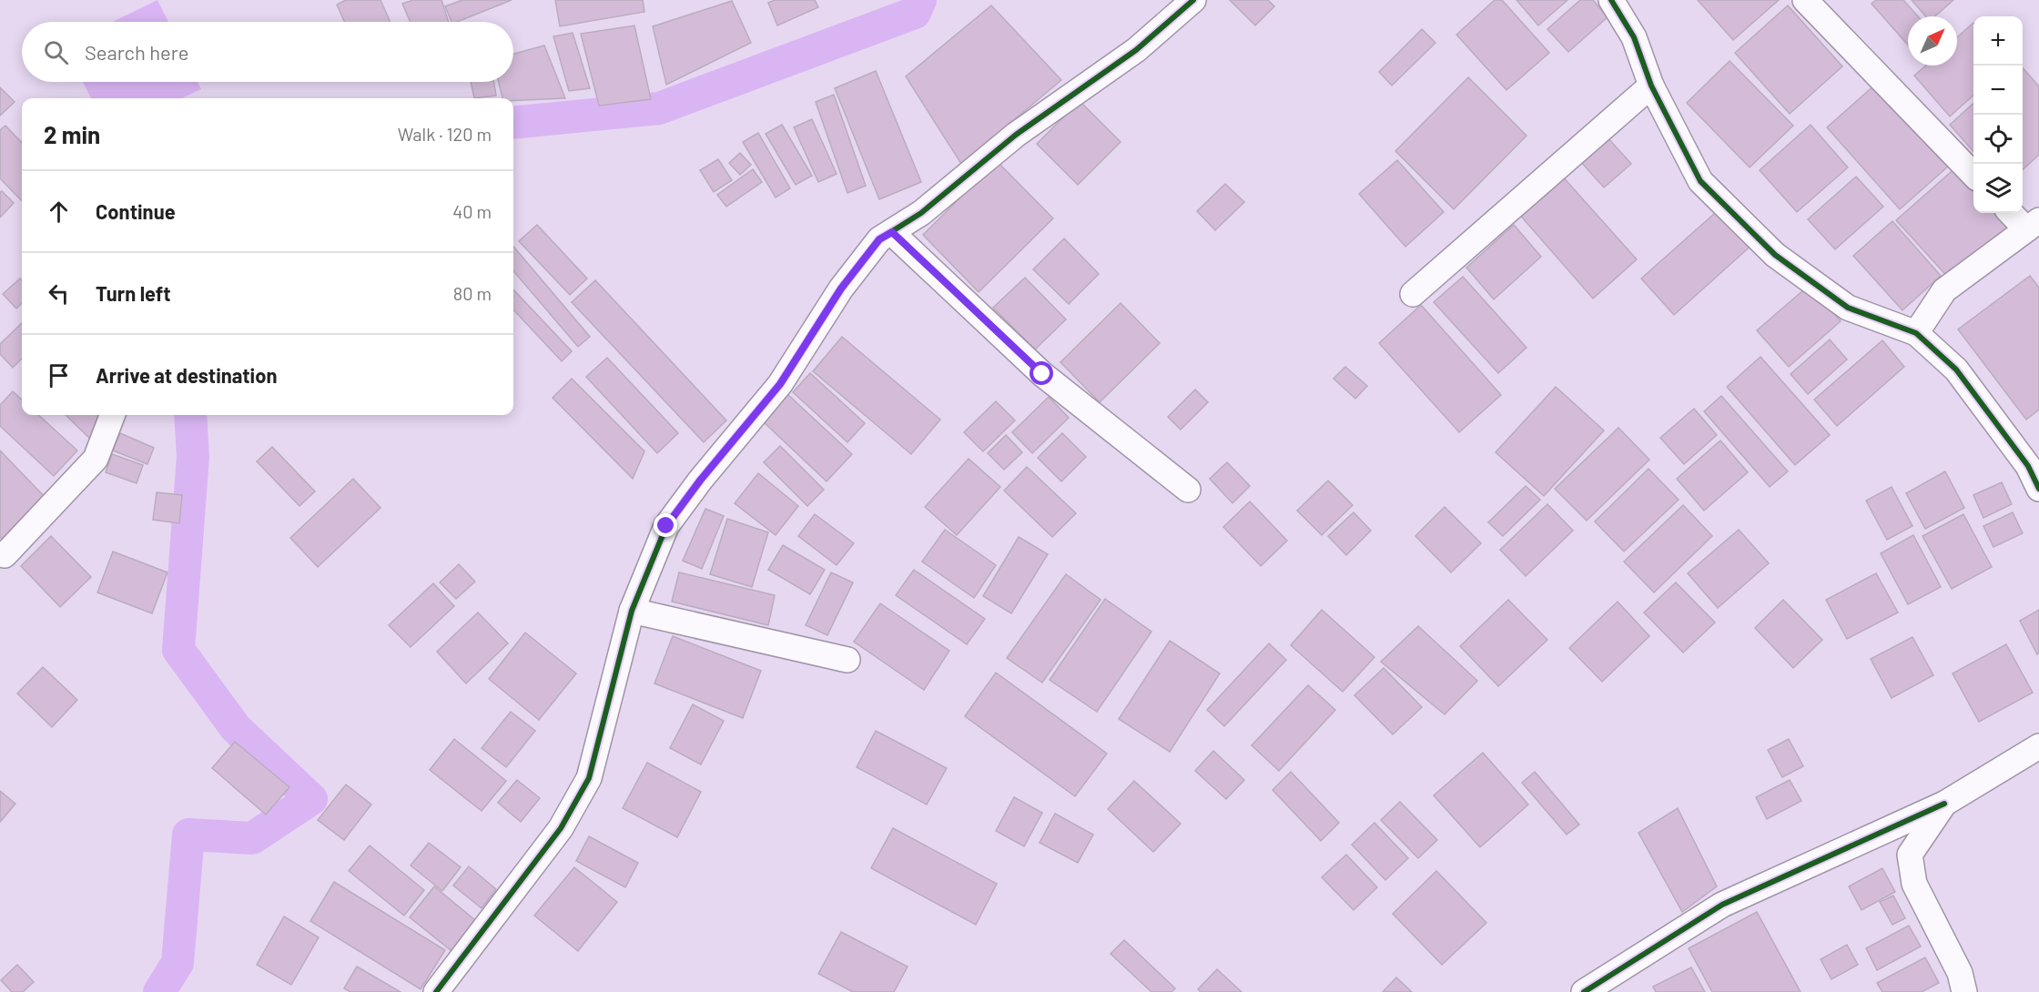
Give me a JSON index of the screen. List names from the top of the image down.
{
  "north": "top right",
  "page": {
    "map_buttons": ["+", "−"],
    "search": "Search here",
    "heading": ["2 min", "Walk · 120 m"],
    "list": [
      ["Continue", "40 m"],
      ["Turn left", "80 m"],
      "Arrive at destination"
    ]
  }
}
